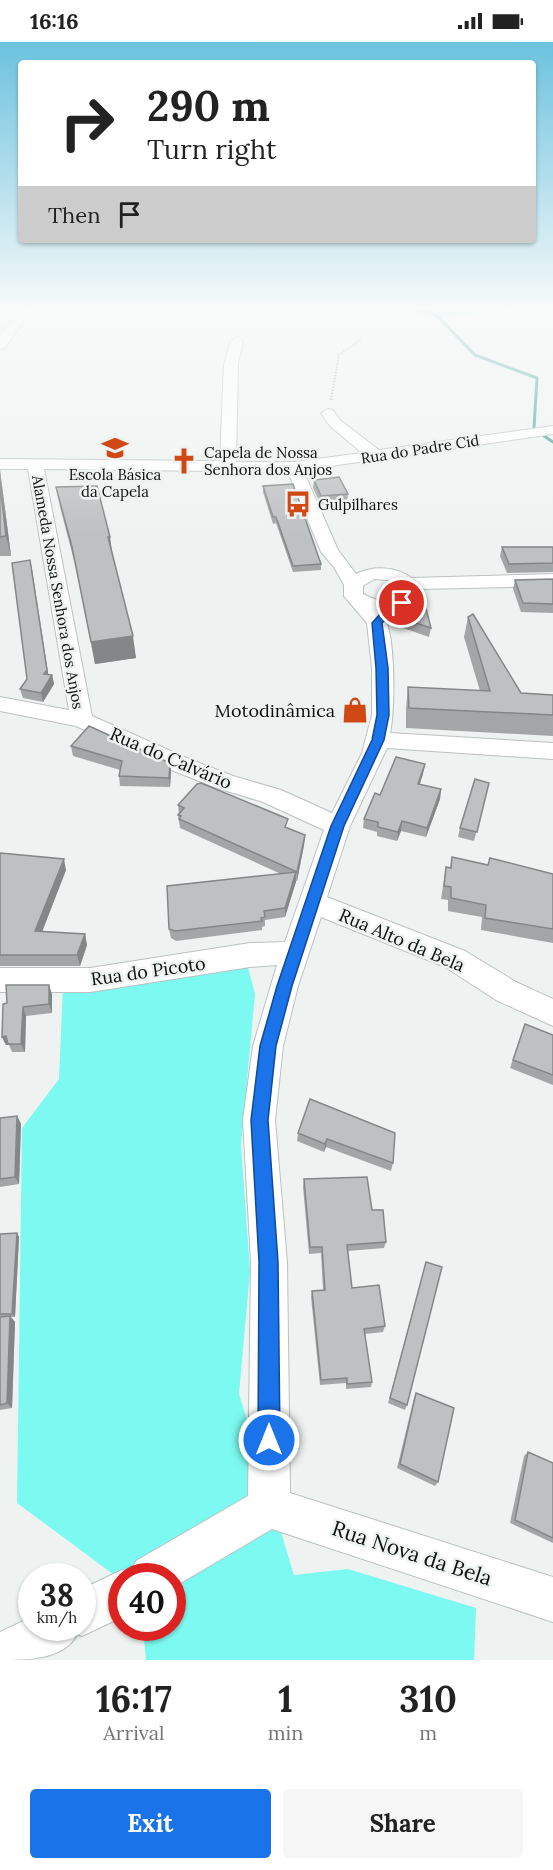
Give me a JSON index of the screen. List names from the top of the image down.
{
  "streets": {
    "street": [
      "Rua do Padre Cid",
      "Alameda Nossa Senhora dos Anjos",
      "Rua do Calvário",
      "Rua Alto da Bela",
      "Rua do Picoto",
      "Rua Nova da Bela"
    ]
  },
  "crossings": [
    ["Rua do Padre Cid", "Alameda Nossa Senhora dos Anjos"],
    ["Alameda Nossa Senhora dos Anjos", "Rua do Calvário"]
  ],
  "places": {
    "school or university": ["Escola Básica da Capela"],
    "church": ["Capela de Nossa Senhora dos Anjos"],
    "bus stop": ["Gulpilhares"],
    "shop": ["Motodinâmica"]
  },
  "page": {
    "status": "16:16",
    "turn": ["290 m", "Turn right"],
    "then": "Then",
    "speed": "38 km/h",
    "limit": "40",
    "eta": [
      "16:17",
      "Arrival",
      "1",
      "min",
      "310",
      "m"
    ],
    "buttons": ["Exit", "Share"]
  }
}
